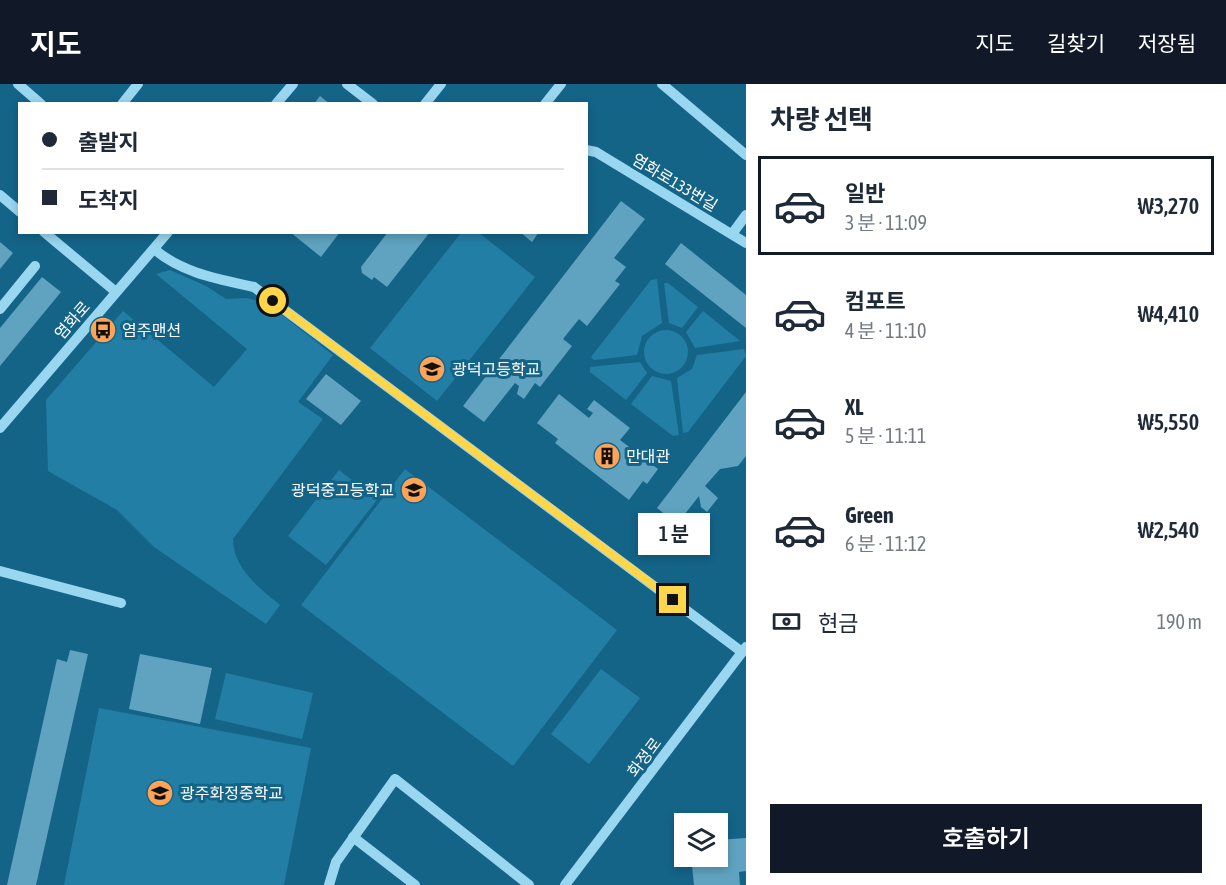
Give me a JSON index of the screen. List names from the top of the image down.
{
  "streets": {
    "street": ["염화로133번길", "염화로", "화정로"]
  },
  "places": {
    "bus stop": ["염주맨션"],
    "school or university": ["광덕고등학교", "광덕중고등학교", "광주화정중학교"],
    "building": ["만대관"]
  },
  "page": {
    "header": "지도",
    "nav": ["지도", "길찾기", "저장됨"],
    "heading": "차량 선택",
    "banner": ["출발지", "도착지"],
    "list": [
      {
        "name": "일반",
        "note": "3 분 · 11:09",
        "value": "₩3,270"
      },
      {
        "name": "컴포트",
        "note": "4 분 · 11:10",
        "value": "₩4,410"
      },
      {
        "name": "XL",
        "note": "5 분 · 11:11",
        "value": "₩5,550"
      },
      {
        "name": "Green",
        "note": "6 분 · 11:12",
        "value": "₩2,540"
      }
    ],
    "bubble": "1 분",
    "pay": ["현금", "190 m"],
    "buttons": "호출하기"
  }
}
